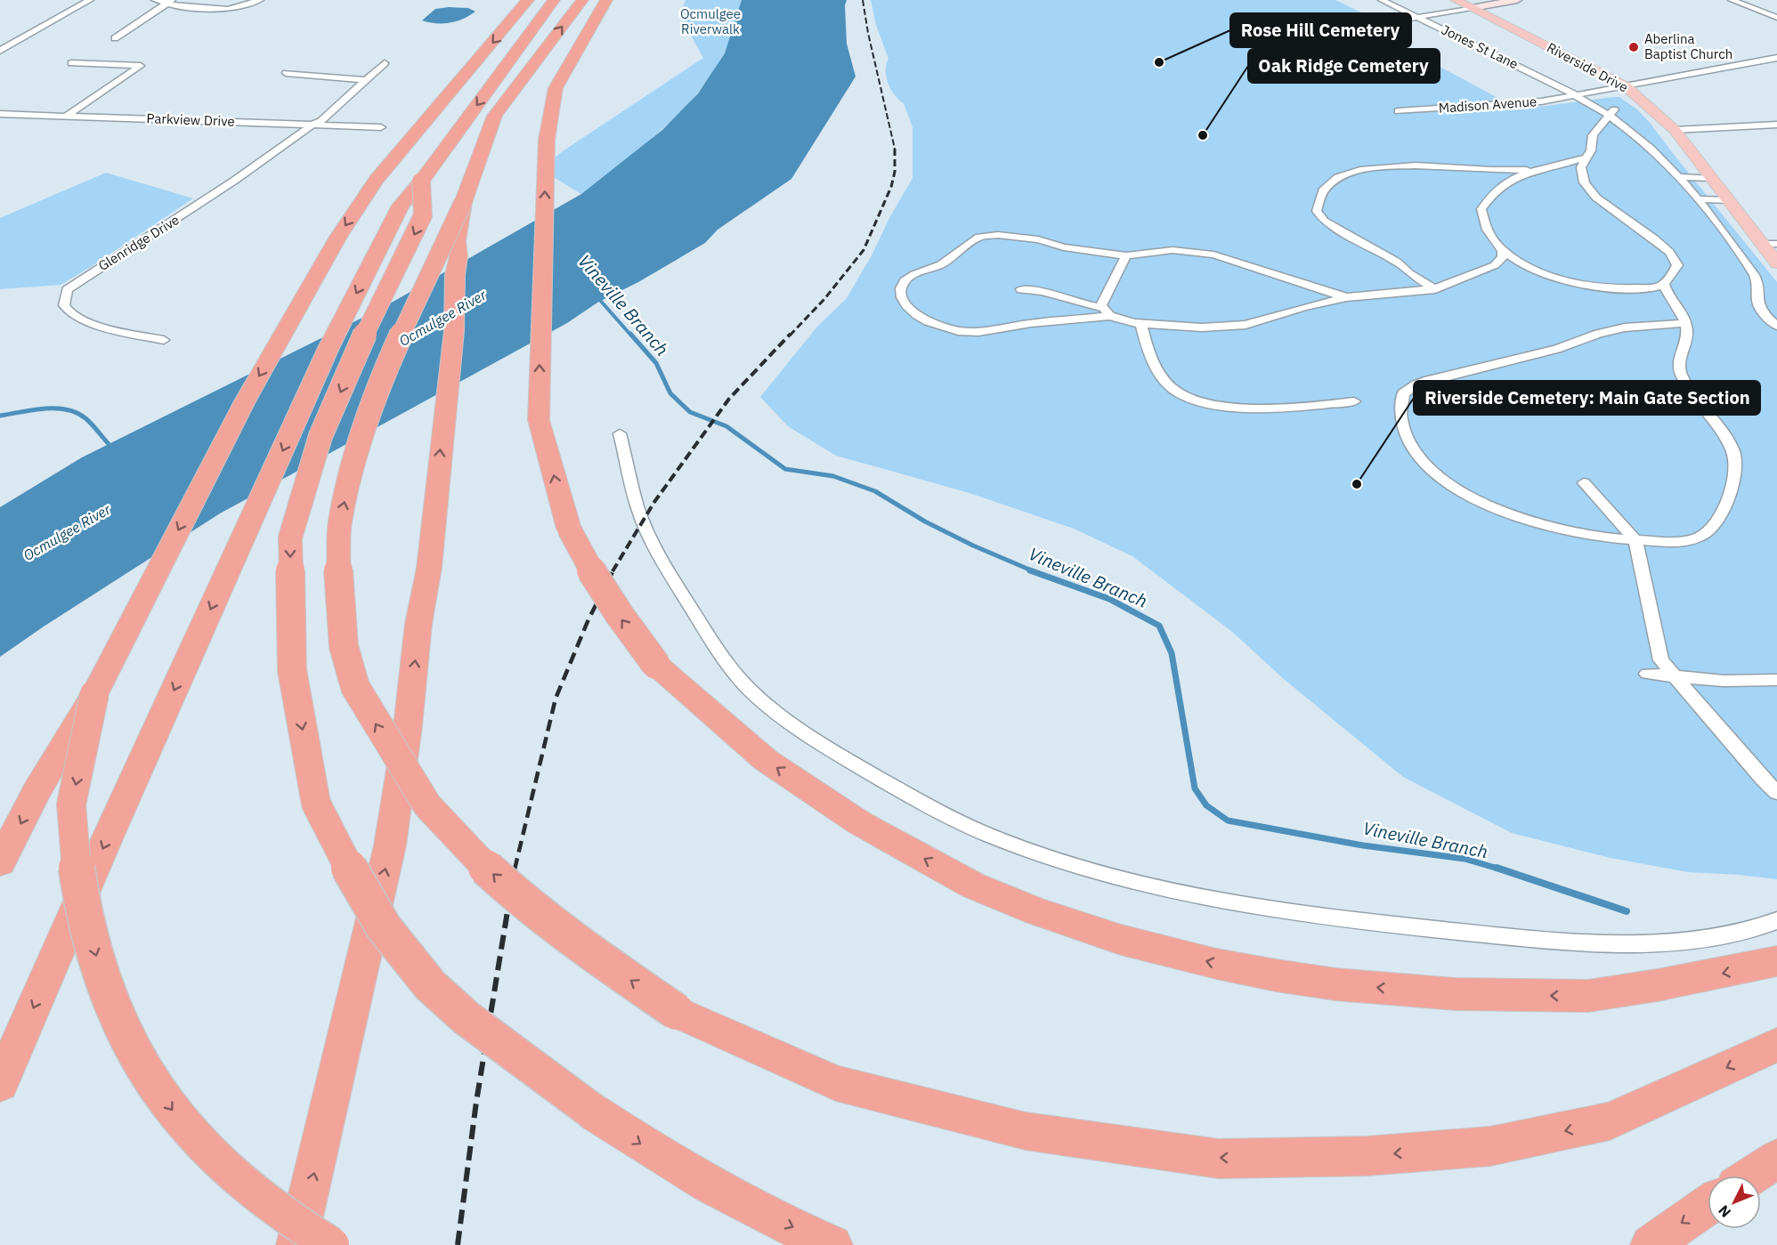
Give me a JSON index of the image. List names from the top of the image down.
{
  "streets": {
    "main road": ["Riverside Drive"],
    "street": [
      "Jones St Lane",
      "Madison Avenue",
      "Parkview Drive",
      "Glenridge Drive"
    ]
  },
  "crossings": [
    ["Jones St Lane", "Madison Avenue"],
    ["Riverside Drive", "Madison Avenue"],
    ["Parkview Drive", "Glenridge Drive"]
  ],
  "water": ["Vineville Branch", "Ocmulgee River"],
  "parks": ["Ocmulgee Riverwalk"],
  "places": [
    "Aberlina Baptist Church",
    "Rose Hill Cemetery",
    "Oak Ridge Cemetery",
    "Riverside Cemetery: Main Gate Section"
  ],
  "north": "bottom left"
}
